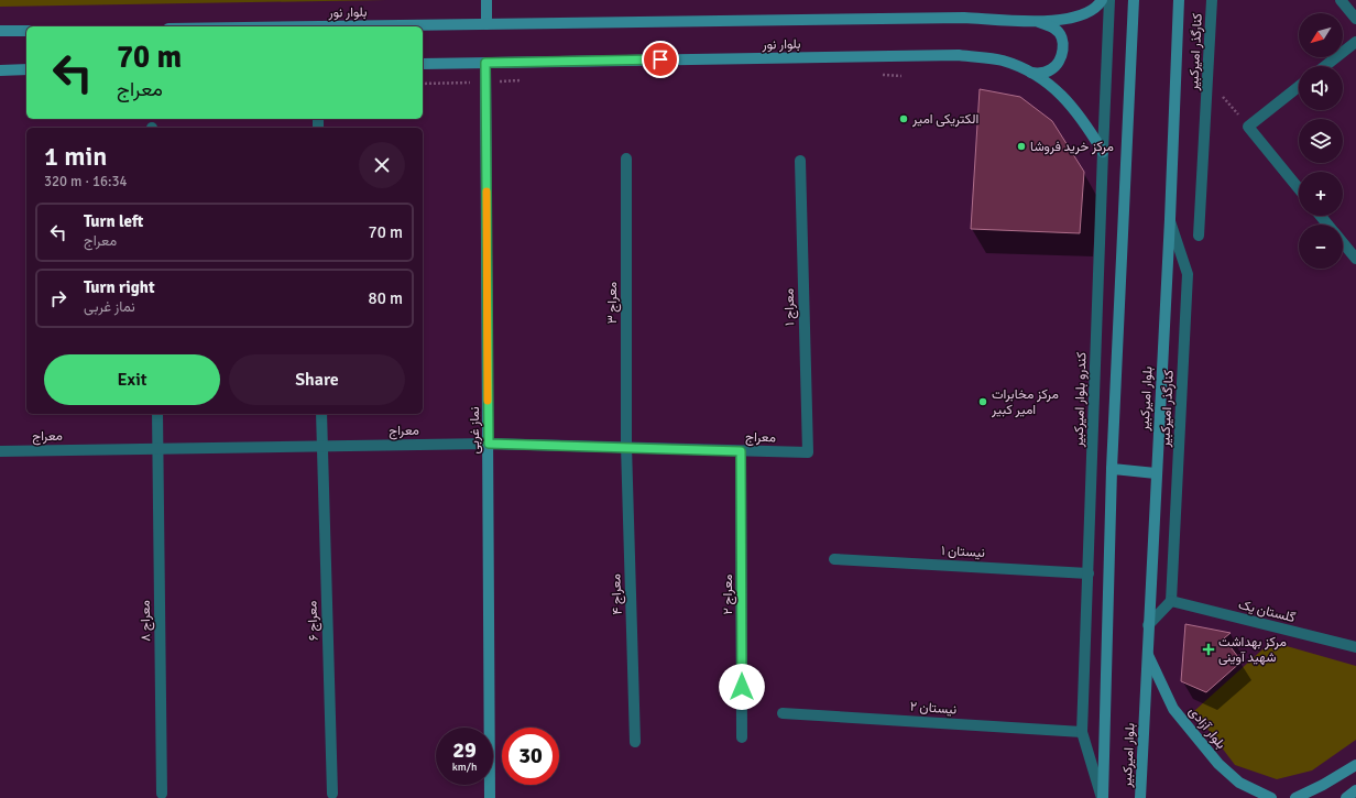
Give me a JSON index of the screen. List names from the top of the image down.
{
  "streets": {
    "street": [
      "بلوار نور",
      "کنارگذر امیرکبیر",
      "معراج ۳",
      "معراج ۱",
      "بلوار امیرکبیر",
      "کندرو بلوار امیرکبیر",
      "معراج",
      "نماز غربی",
      "نیستان ۱",
      "معراج ۴",
      "معراج ۲",
      "گلستان یک",
      "معراج ۸",
      "معراج ۶",
      "نیستان ۲",
      "بلوار آزادی"
    ]
  },
  "crossings": [
    ["بلوار نور", "کندرو بلوار امیرکبیر"],
    ["بلوار نور", "نماز غربی"],
    ["کنارگذر امیرکبیر", "بلوار امیرکبیر"],
    ["کنارگذر امیرکبیر", "گلستان یک"],
    ["معراج ۳", "معراج"],
    ["معراج ۳", "معراج ۴"],
    ["معراج ۱", "معراج"],
    ["بلوار امیرکبیر", "کندرو بلوار امیرکبیر"],
    ["بلوار امیرکبیر", "بلوار آزادی"],
    ["کندرو بلوار امیرکبیر", "نیستان ۱"],
    ["کندرو بلوار امیرکبیر", "نیستان ۲"],
    ["معراج", "نماز غربی"],
    ["معراج", "معراج ۴"],
    ["معراج", "معراج ۲"],
    ["معراج", "معراج ۸"],
    ["معراج", "معراج ۶"]
  ],
  "places": {
    "other": ["الکتریکی امیر", "مرکز خرید فروشا", "مرکز مخابرات امیر کبیر"],
    "health": ["مرکز بهداشت شهید آوینی"]
  },
  "north": "bottom left",
  "page": {
    "map_buttons": ["+", "−"],
    "turn": ["70 m", "معراج"],
    "heading": ["1 min", "320 m · 16:34"],
    "list": [
      {
        "name": "Turn left",
        "note": "معراج",
        "value": "70 m"
      },
      {
        "name": "Turn right",
        "note": "نماز غربی",
        "value": "80 m"
      }
    ],
    "buttons": ["Exit", "Share"],
    "speed": "29 km/h",
    "limit": "30"
  }
}
